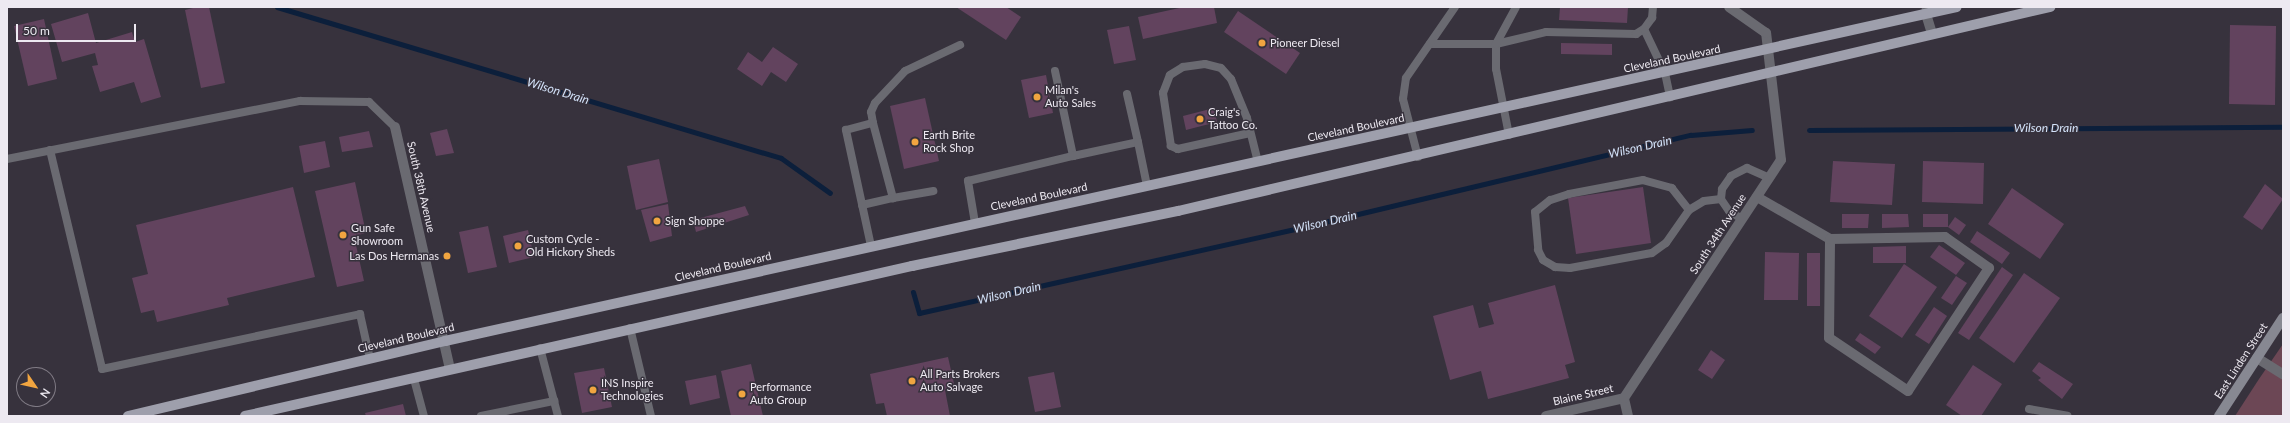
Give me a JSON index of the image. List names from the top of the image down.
{
  "streets": {
    "main road": ["Cleveland Boulevard", "East Linden Street"],
    "street": ["South 38th Avenue", "South 34th Avenue", "Blaine Street"]
  },
  "crossings": [
    ["Cleveland Boulevard", "South 38th Avenue"],
    ["Cleveland Boulevard", "South 34th Avenue"],
    ["South 34th Avenue", "Blaine Street"]
  ],
  "water": ["Wilson Drain"],
  "places": [
    "Pioneer Diesel",
    "Milan's Auto Sales",
    "Craig's Tattoo Co.",
    "Earth Brite Rock Shop",
    "Sign Shoppe",
    "Gun Safe Showroom",
    "Custom Cycle - Old Hickory Sheds",
    "Las Dos Hermanas",
    "All Parts Brokers Auto Salvage",
    "INS Inspire Technologies",
    "Performance Auto Group"
  ],
  "scale_bar": "50 m",
  "north": "bottom right"
}
